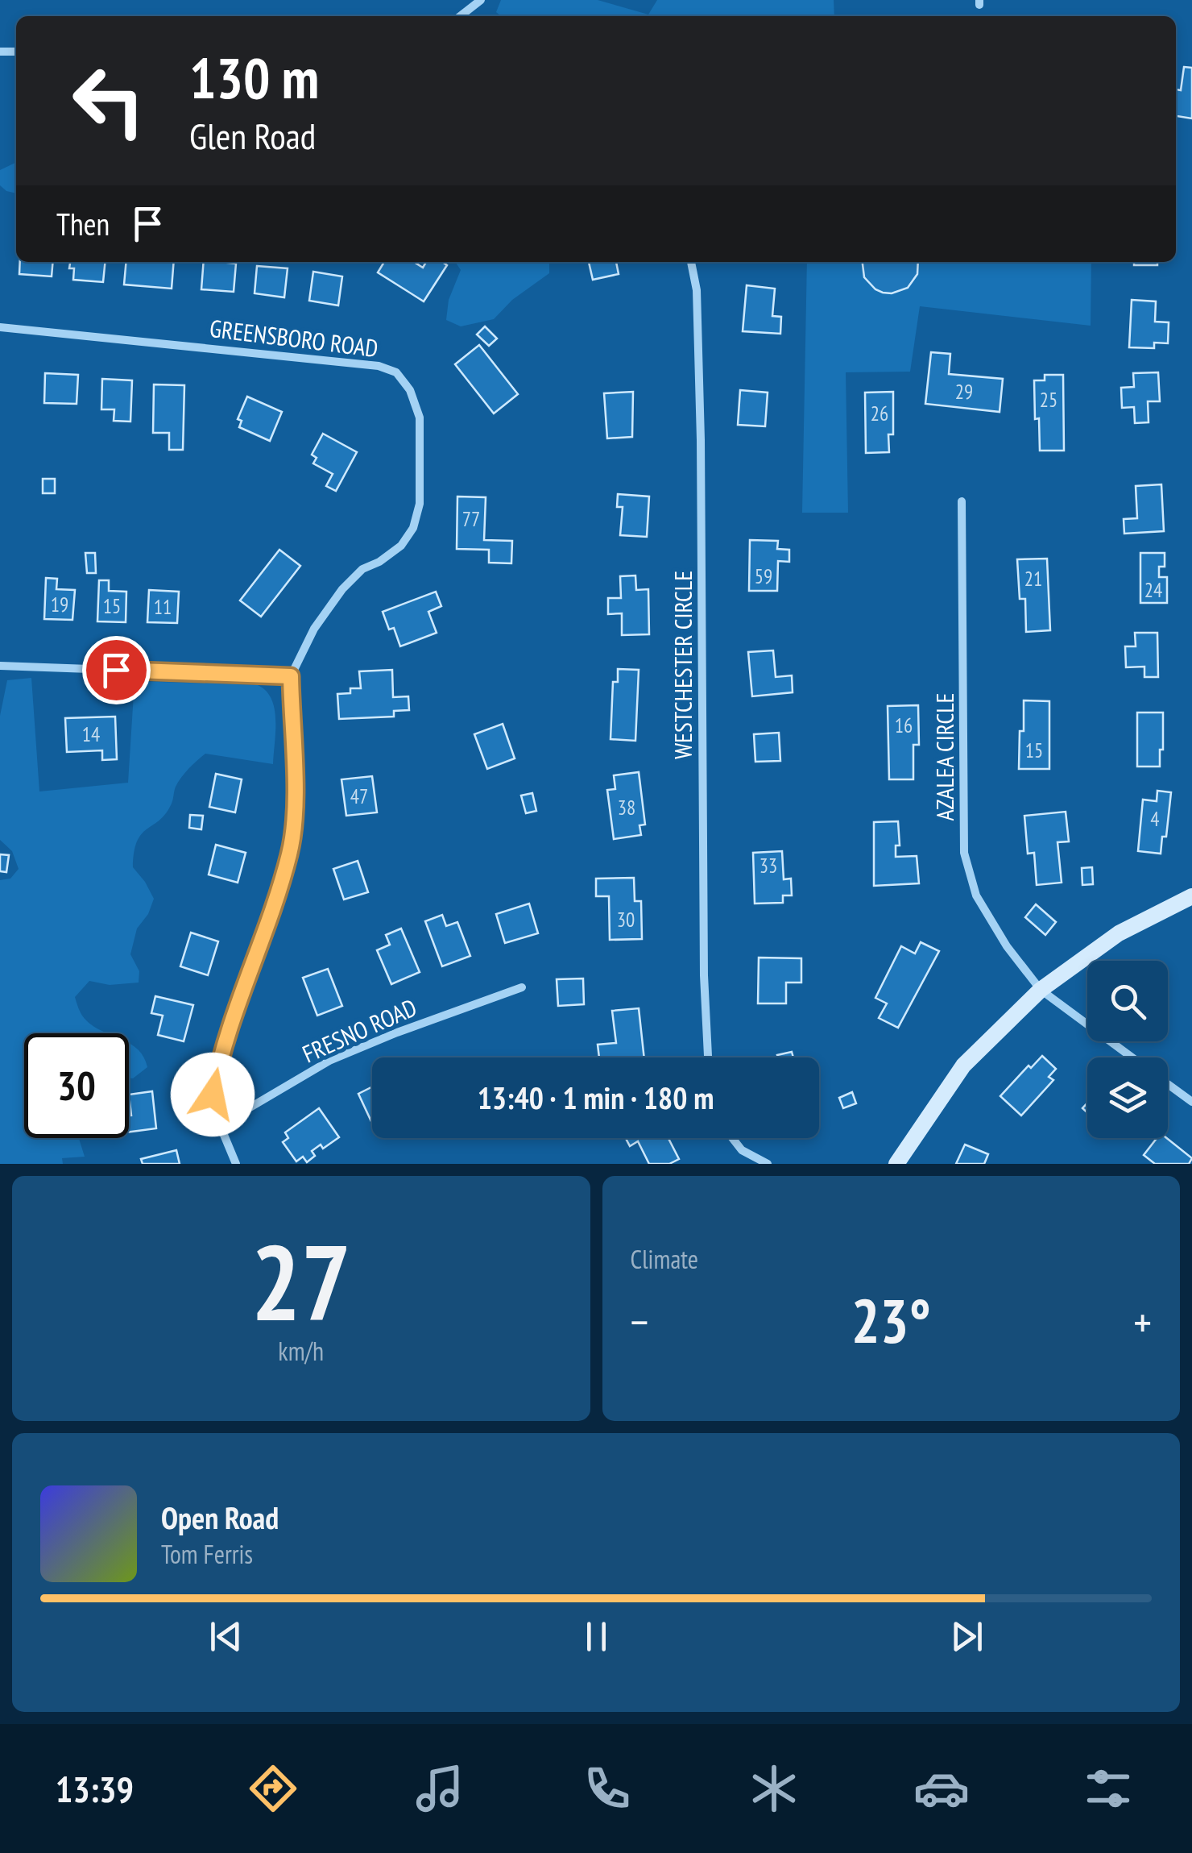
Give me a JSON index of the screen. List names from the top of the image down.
{
  "streets": {
    "street": [
      "GREENSBORO ROAD",
      "WESTCHESTER CIRCLE",
      "AZALEA CIRCLE",
      "FRESNO ROAD"
    ]
  },
  "crossings": [
    ["GREENSBORO ROAD", "FRESNO ROAD"]
  ],
  "house_numbers": [
    "29",
    "25",
    "26",
    "77",
    "59",
    "21",
    "24",
    "19",
    "15",
    "11",
    "16",
    "14",
    "15",
    "47",
    "38",
    "4",
    "33",
    "30"
  ],
  "page": {
    "turn": ["130 m", "Glen Road"],
    "then": "Then",
    "limit": "30",
    "trip": "13:40 · 1 min · 180 m",
    "tile": [
      ["27", "km/h"],
      "Climate"
    ],
    "heat": ["−", "23°", "+"],
    "song": ["Open Road", "Tom Ferris"],
    "tabs": "13:39"
  }
}
